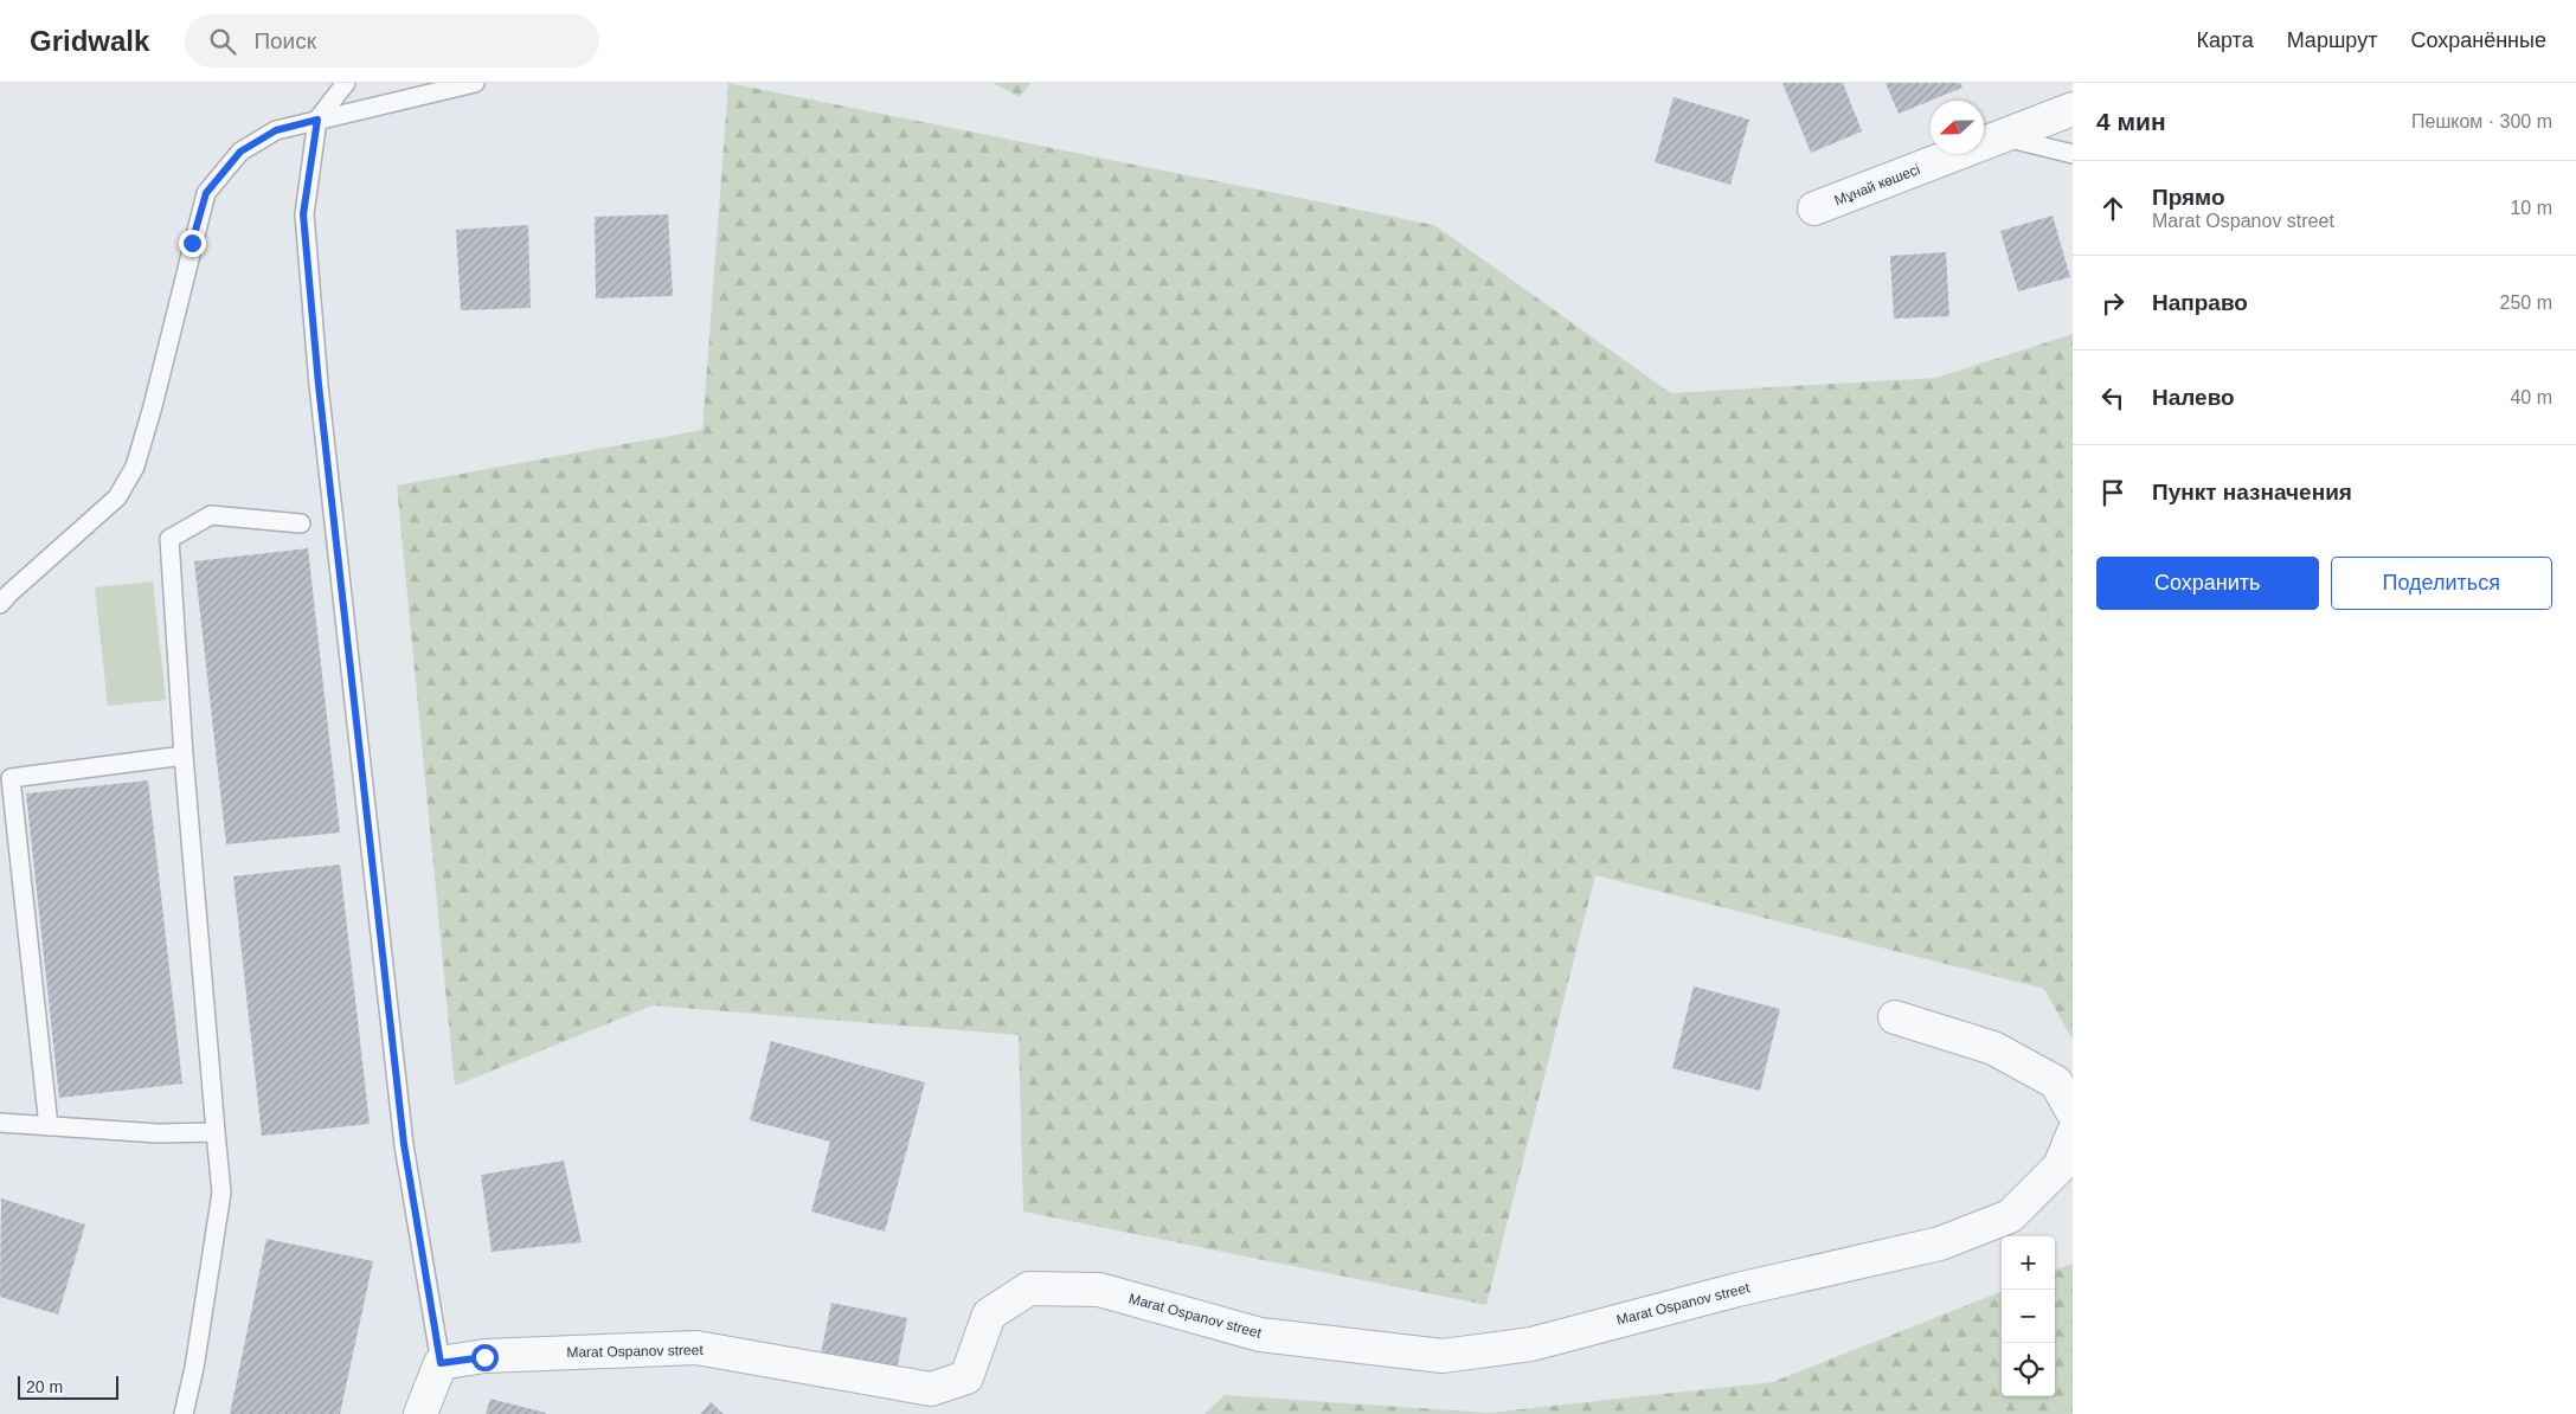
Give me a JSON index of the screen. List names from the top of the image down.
{
  "streets": {
    "street": ["Мұнай көшесі", "Marat Ospanov street"]
  },
  "scale_bar": "20 m",
  "north": "left",
  "page": {
    "header": "Gridwalk",
    "search": "Поиск",
    "nav": ["Карта", "Маршрут", "Сохранённые"],
    "heading": ["4 мин", "Пешком · 300 m"],
    "list": [
      ["Прямо", "Marat Ospanov street", "10 m"],
      ["Направо", "250 m"],
      ["Налево", "40 m"],
      "Пункт назначения"
    ],
    "buttons": ["Сохранить", "Поделиться"],
    "map_buttons": ["+", "−"],
    "scale": "20 m"
  }
}
